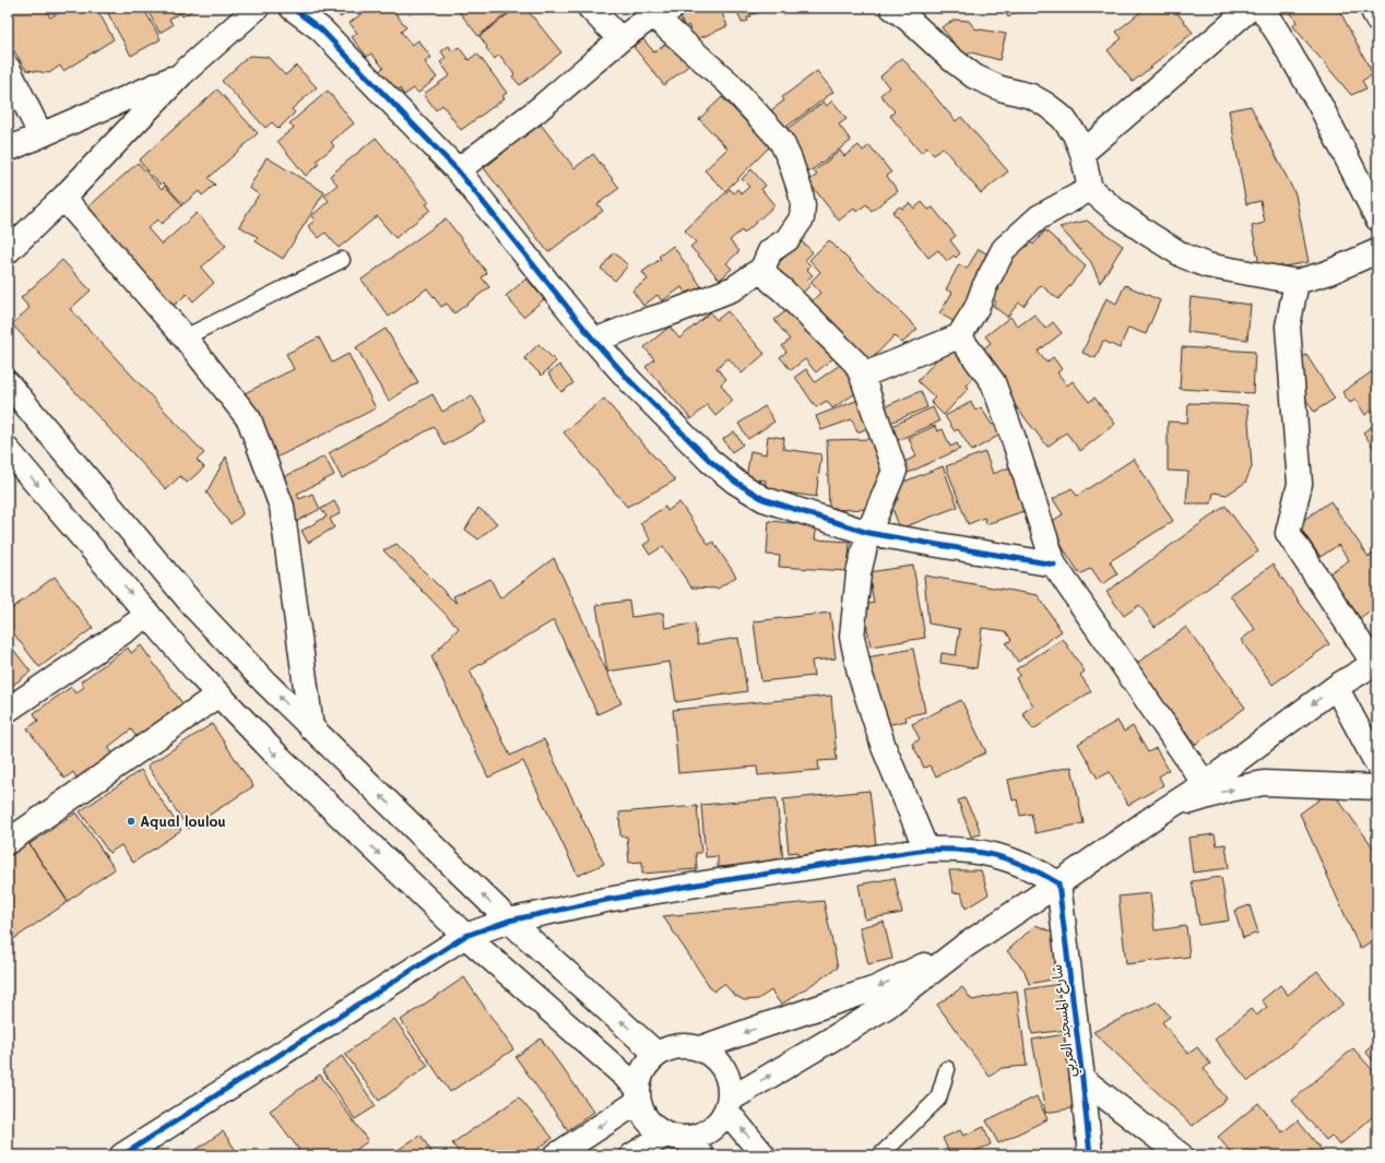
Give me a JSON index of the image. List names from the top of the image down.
{
  "streets": {
    "street": ["شارع المسجد العربي"]
  },
  "places": ["Aqual loulou"]
}
